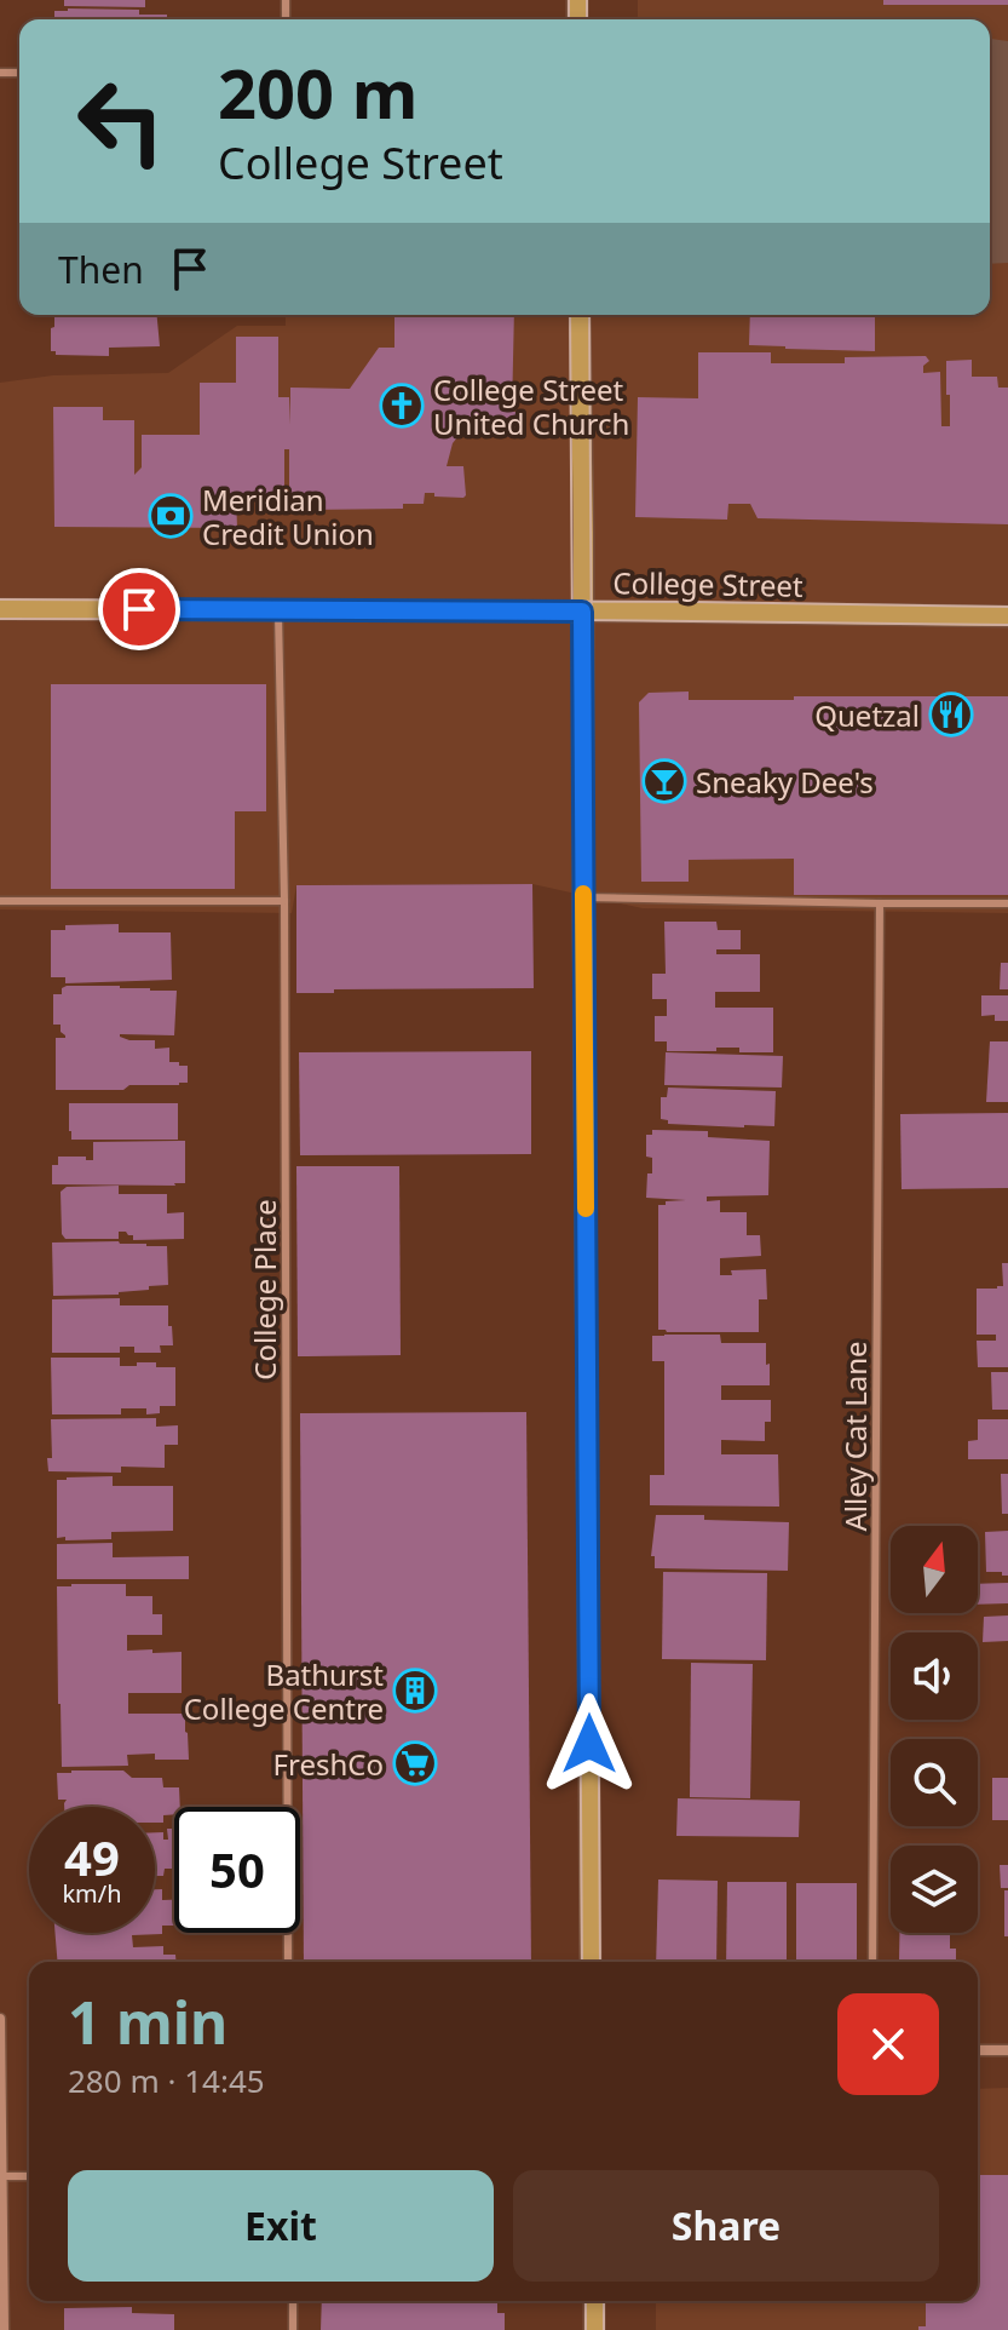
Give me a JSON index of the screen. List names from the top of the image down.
{
  "streets": {
    "main road": ["College Street"],
    "lane": ["College Place", "Alley Cat Lane"]
  },
  "crossings": [
    ["College Street", "College Place"]
  ],
  "places": {
    "church": ["College Street United Church"],
    "bank": ["Meridian Credit Union"],
    "restaurant": ["Quetzal"],
    "bar": ["Sneaky Dee's"],
    "building": ["Bathurst College Centre"],
    "supermarket": ["FreshCo"]
  },
  "north": "top",
  "page": {
    "turn": ["200 m", "College Street"],
    "then": "Then",
    "speed": "49 km/h",
    "limit": "50",
    "heading": ["1 min", "280 m · 14:45"],
    "buttons": ["Exit", "Share"]
  }
}
